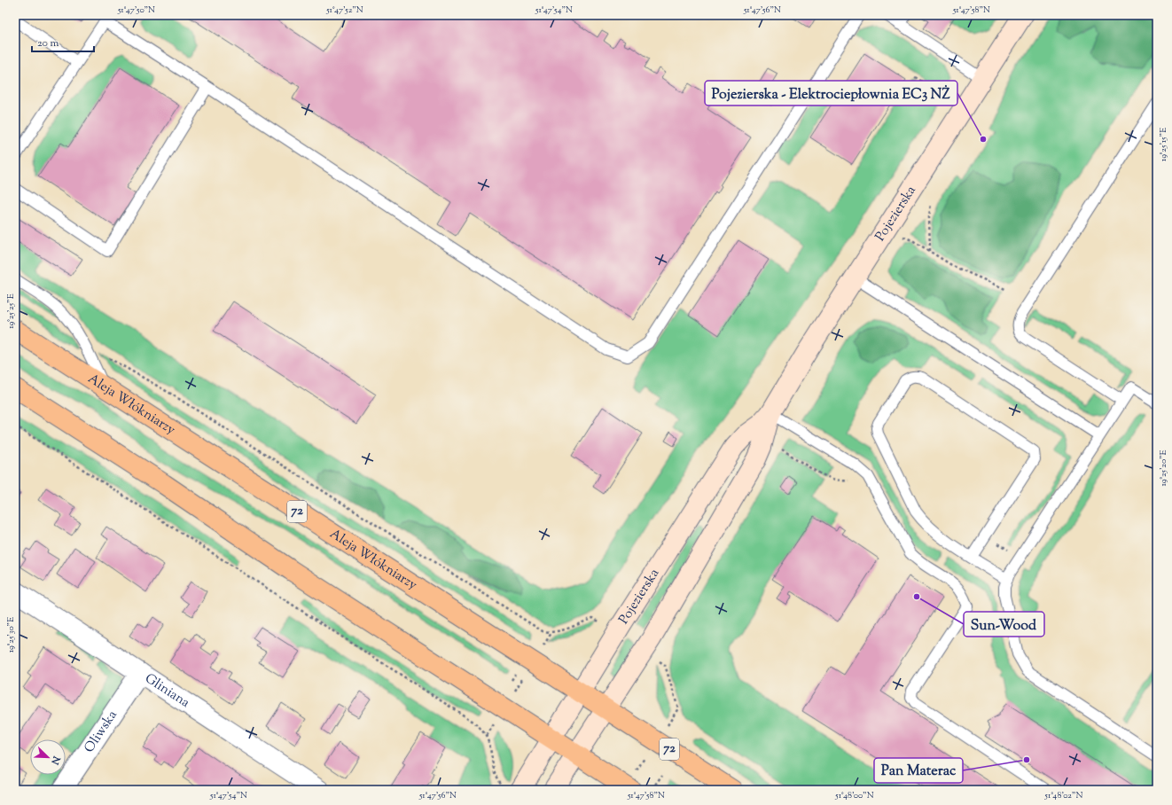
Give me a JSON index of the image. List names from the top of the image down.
{
  "streets": {
    "main road": ["Aleja Włókniarzy", "72"],
    "street": ["Pojezierska", "Gliniana", "Oliwska"]
  },
  "crossings": [
    ["Pojezierska", "Aleja Włókniarzy"],
    ["Gliniana", "Oliwska"]
  ],
  "places": ["Pojezierska - Elektrociepłownia EC3 NŻ", "Sun-Wood", "Pan Materac"],
  "scale_bar": "20 m",
  "north": "bottom right",
  "coordinates": [
    "51°47'50\"N",
    "51°47'52\"N",
    "51°47'54\"N",
    "51°47'56\"N",
    "51°47'58\"N",
    "19°25'15\"E",
    "19°25'25\"E",
    "19°25'20\"E",
    "19°25'30\"E",
    "51°48'00\"N",
    "51°48'02\"N"
  ]
}
